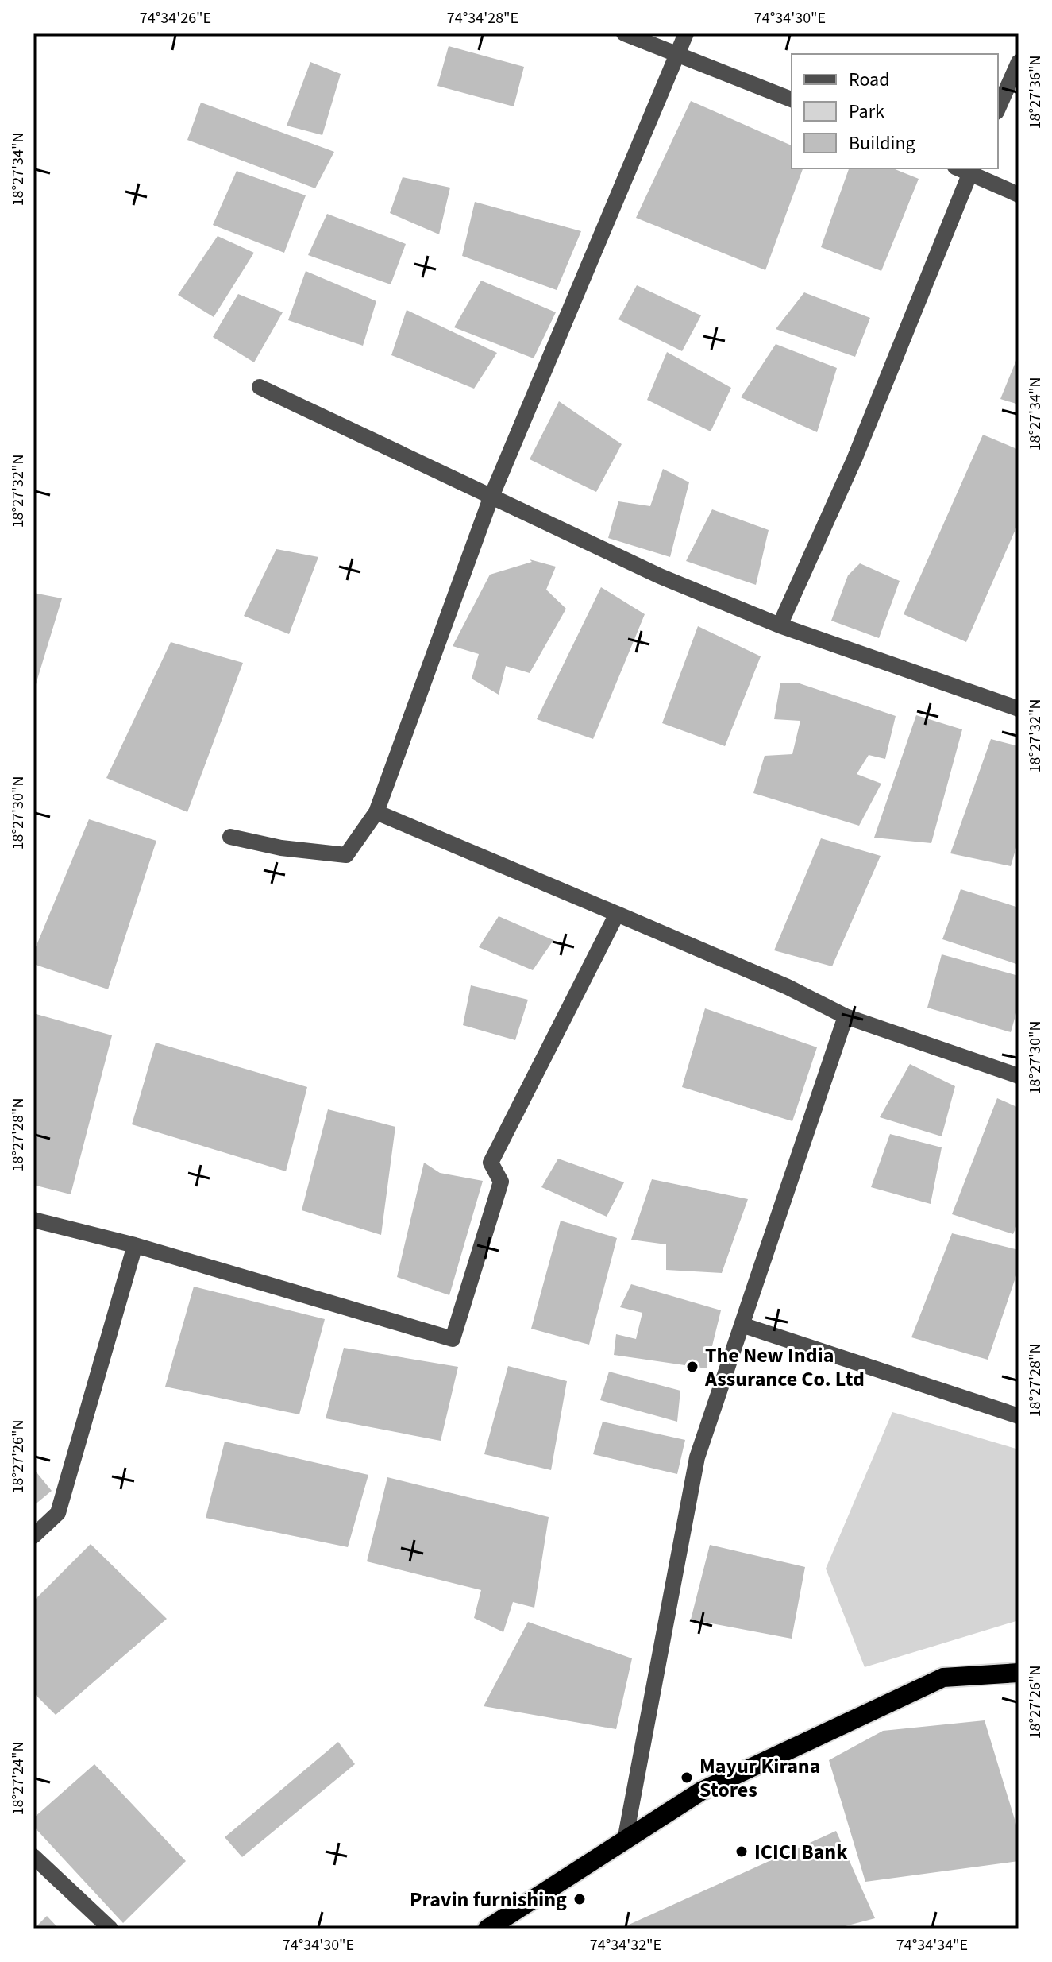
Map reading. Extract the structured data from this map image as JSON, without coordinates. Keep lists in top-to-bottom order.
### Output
{
  "places": [
    "The New India Assurance Co. Ltd",
    "Mayur Kirana Stores",
    "ICICI Bank",
    "Pravin furnishing"
  ],
  "legend": ["Road", "Park", "Building"],
  "coordinates": [
    "74°34'26\"E",
    "74°34'28\"E",
    "74°34'30\"E",
    "18°27'36\"N",
    "18°27'34\"N",
    "18°27'32\"N",
    "18°27'30\"N",
    "18°27'28\"N",
    "18°27'26\"N",
    "18°27'24\"N",
    "74°34'32\"E",
    "74°34'34\"E"
  ]
}
